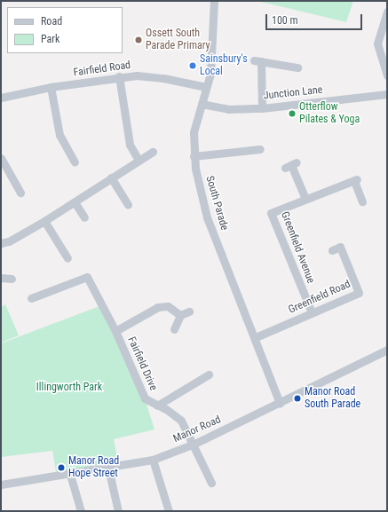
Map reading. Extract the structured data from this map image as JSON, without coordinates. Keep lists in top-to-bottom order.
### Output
{
  "streets": {
    "street": [
      "Fairfield Road",
      "Junction Lane",
      "South Parade",
      "Greenfield Avenue",
      "Greenfield Road",
      "Fairfield Drive",
      "Manor Road"
    ]
  },
  "crossings": [
    ["Fairfield Road", "South Parade"],
    ["Junction Lane", "South Parade"],
    ["South Parade", "Greenfield Road"],
    ["South Parade", "Manor Road"],
    ["Greenfield Avenue", "Greenfield Road"],
    ["Fairfield Drive", "Manor Road"]
  ],
  "parks": ["Illingworth Park"],
  "places": [
    "Ossett South Parade Primary",
    "Sainsbury's Local",
    "Otterflow Pilates & Yoga",
    "Manor Road South Parade",
    "Manor Road Hope Street"
  ],
  "legend": ["Road", "Park"],
  "scale_bar": "100 m"
}
